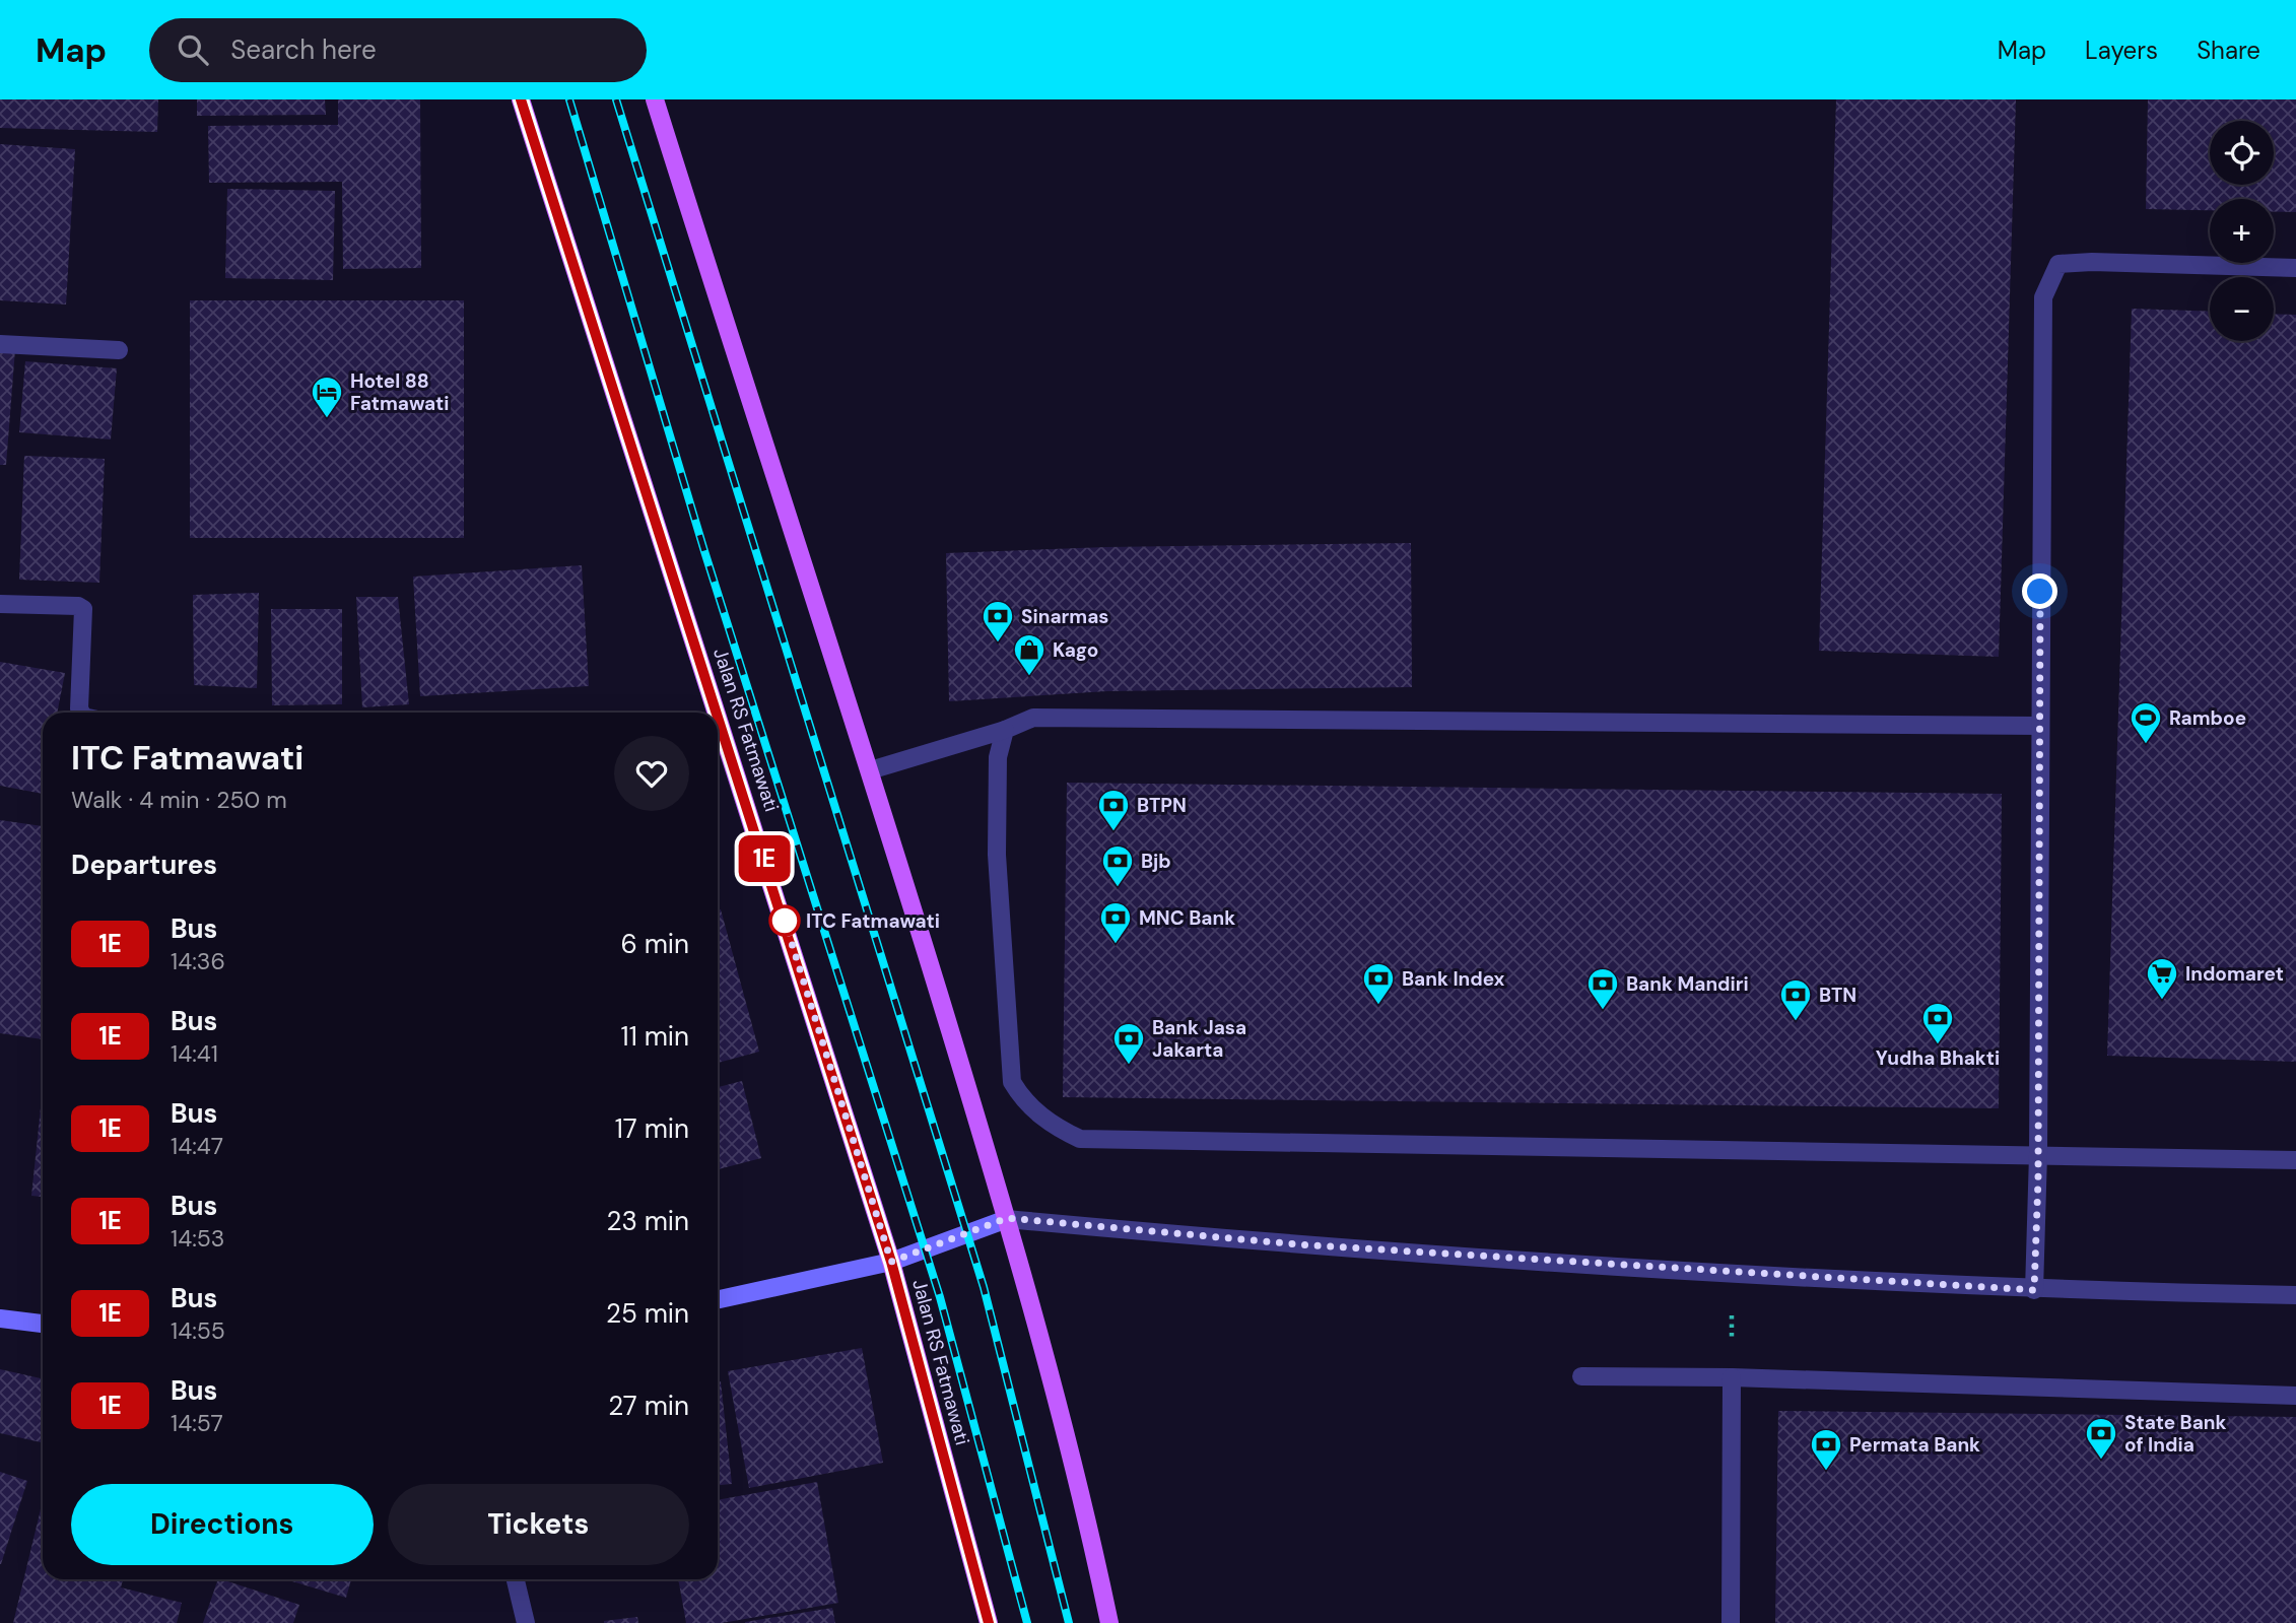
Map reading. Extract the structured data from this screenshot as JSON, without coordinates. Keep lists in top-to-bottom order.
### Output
{
  "streets": {
    "main road": ["Jalan RS Fatmawati"]
  },
  "places": {
    "hotel": ["Hotel 88 Fatmawati"],
    "bank": [
      "Sinarmas",
      "BTPN",
      "Bjb",
      "MNC Bank",
      "Bank Index",
      "Bank Mandiri",
      "BTN",
      "Yudha Bhakti",
      "Bank Jasa Jakarta",
      "State Bank of India",
      "Permata Bank"
    ],
    "shop": ["Kago"],
    "sports": ["Ramboe"],
    "other": ["ITC Fatmawati"],
    "supermarket": ["Indomaret"]
  },
  "lines": ["bus line 1E"],
  "page": {
    "header": "Map",
    "search": "Search here",
    "nav": ["Map", "Layers", "Share"],
    "on_map": "1E",
    "map_buttons": ["+", "−"],
    "heading": [
      ["ITC Fatmawati", "Walk · 4 min · 250 m"],
      "Departures"
    ],
    "list": [
      {
        "mark": "1E",
        "name": "Bus",
        "note": "14:36",
        "value": "6 min"
      },
      {
        "mark": "1E",
        "name": "Bus",
        "note": "14:41",
        "value": "11 min"
      },
      {
        "mark": "1E",
        "name": "Bus",
        "note": "14:47",
        "value": "17 min"
      },
      {
        "mark": "1E",
        "name": "Bus",
        "note": "14:53",
        "value": "23 min"
      },
      {
        "mark": "1E",
        "name": "Bus",
        "note": "14:55",
        "value": "25 min"
      },
      {
        "mark": "1E",
        "name": "Bus",
        "note": "14:57",
        "value": "27 min"
      }
    ],
    "buttons": ["Directions", "Tickets"]
  }
}
